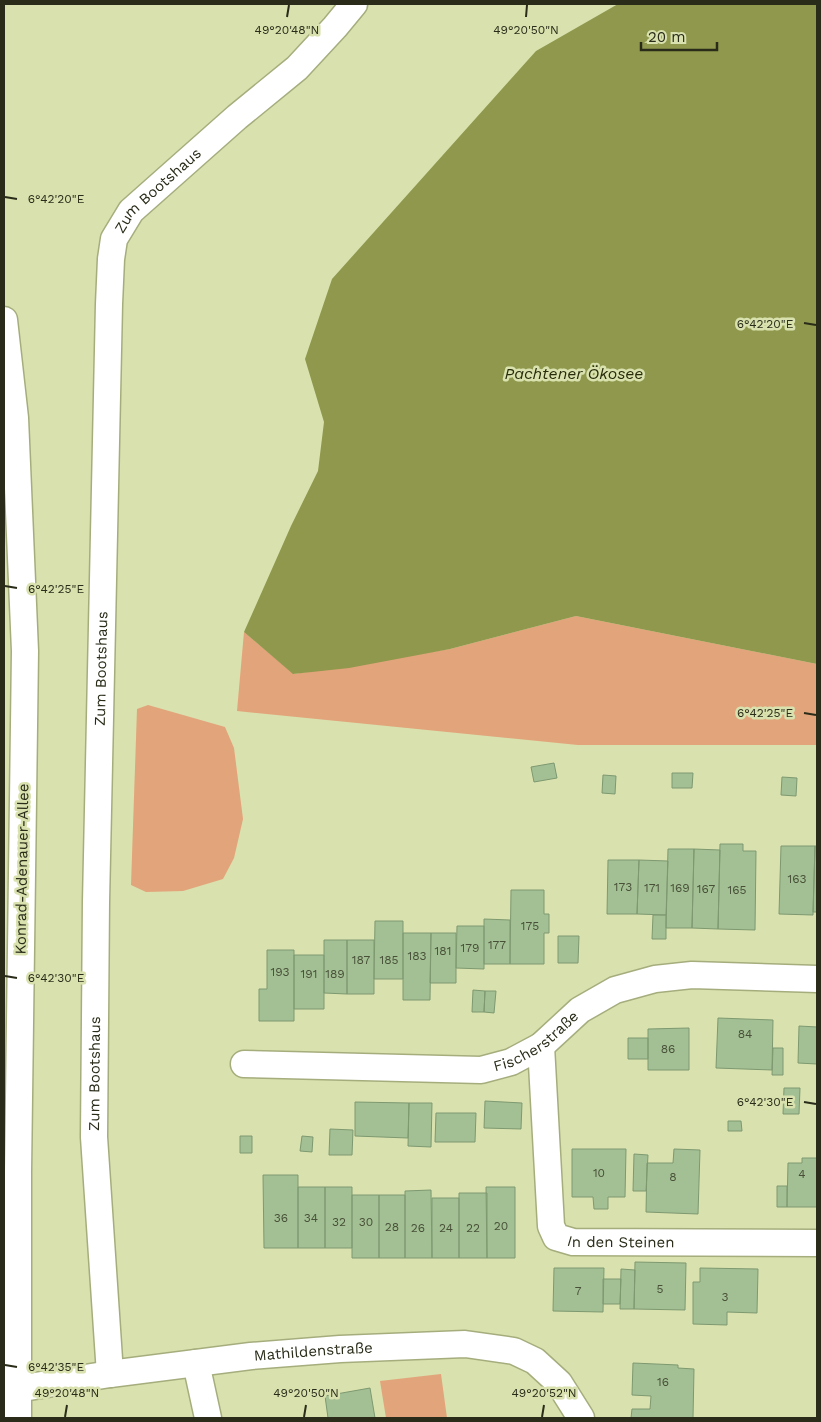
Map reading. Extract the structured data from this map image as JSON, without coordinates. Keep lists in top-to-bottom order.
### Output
{
  "streets": {
    "street": [
      "Zum Bootshaus",
      "Konrad-Adenauer-Allee",
      "Fischerstraße",
      "In den Steinen",
      "Mathildenstraße"
    ]
  },
  "crossings": [
    ["Zum Bootshaus", "Mathildenstraße"],
    ["Konrad-Adenauer-Allee", "Mathildenstraße"],
    ["Fischerstraße", "In den Steinen"]
  ],
  "water": ["Pachtener Ökosee"],
  "house_numbers": [
    "163",
    "173",
    "171",
    "169",
    "167",
    "165",
    "175",
    "177",
    "179",
    "181",
    "183",
    "187",
    "185",
    "193",
    "191",
    "189",
    "84",
    "86",
    "10",
    "4",
    "8",
    "36",
    "34",
    "32",
    "30",
    "20",
    "28",
    "26",
    "24",
    "22",
    "5",
    "7",
    "3",
    "16"
  ],
  "scale_bar": "20 m",
  "coordinates": [
    "49°20'48\"N",
    "49°20'50\"N",
    "6°42'20\"E",
    "6°42'25\"E",
    "6°42'30\"E",
    "6°42'35\"E",
    "49°20'52\"N"
  ]
}
